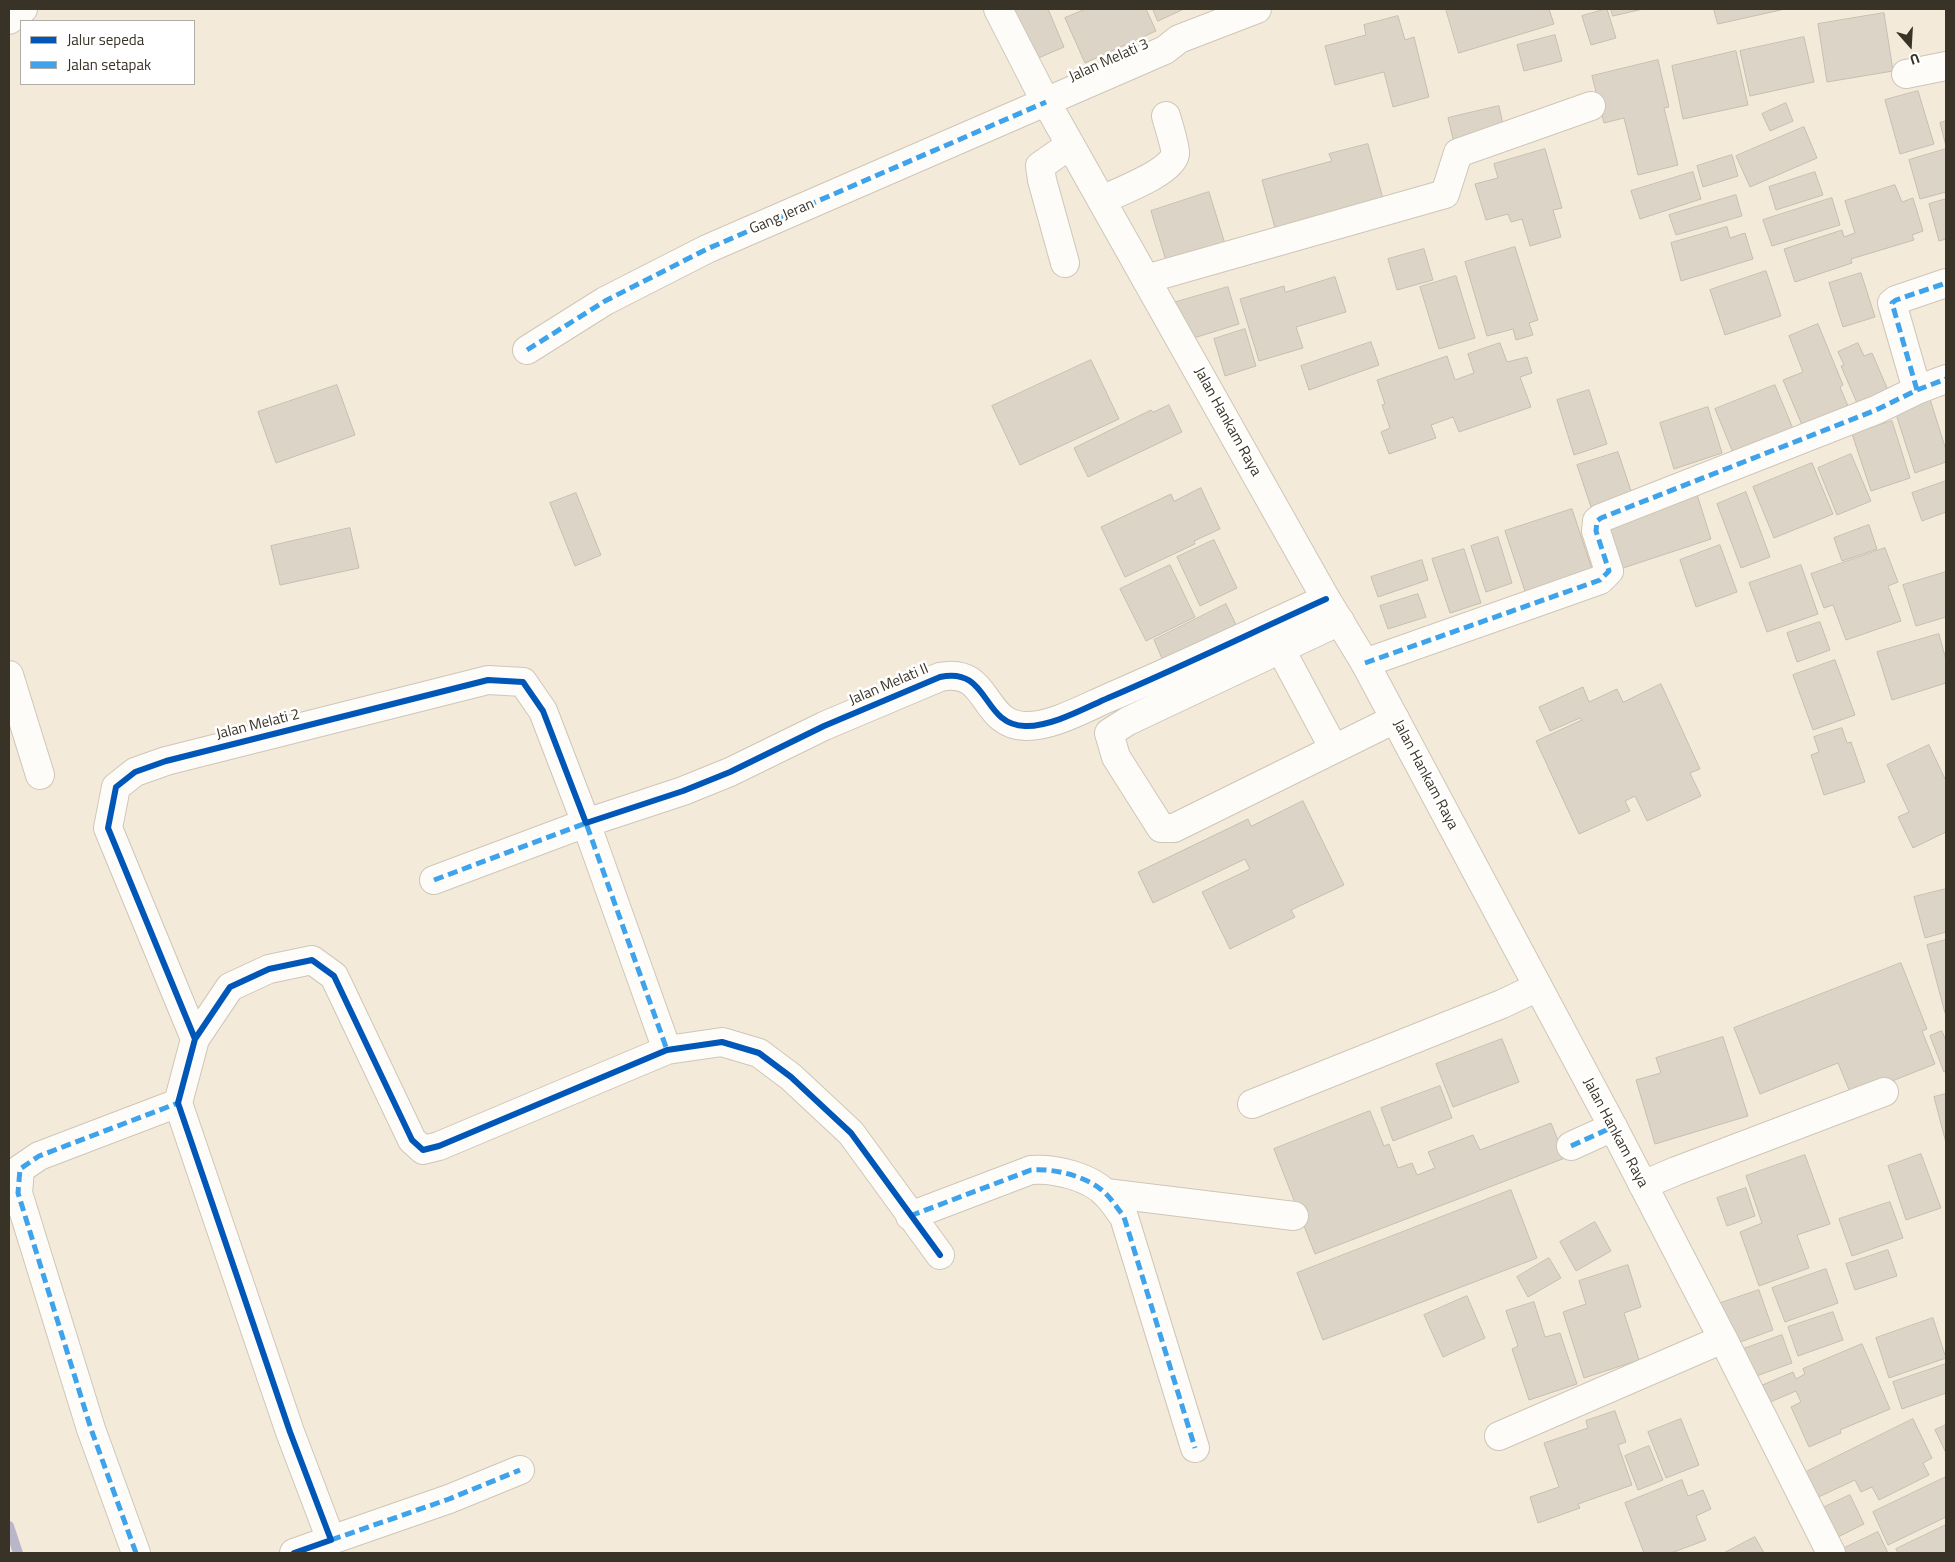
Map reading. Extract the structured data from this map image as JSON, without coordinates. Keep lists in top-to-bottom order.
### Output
{
  "streets": {
    "street": [
      "Jalan Melati 3",
      "Gang Jeran",
      "Jalan Hankam Raya",
      "Jalan Melati II",
      "Jalan Melati 2"
    ]
  },
  "crossings": [
    ["Jalan Melati 3", "Gang Jeran"],
    ["Jalan Melati 3", "Jalan Hankam Raya"],
    ["Gang Jeran", "Jalan Hankam Raya"],
    ["Jalan Hankam Raya", "Jalan Melati II"],
    ["Jalan Melati II", "Jalan Melati 2"]
  ],
  "legend": ["Jalur sepeda", "Jalan setapak"],
  "north": "bottom"
}
